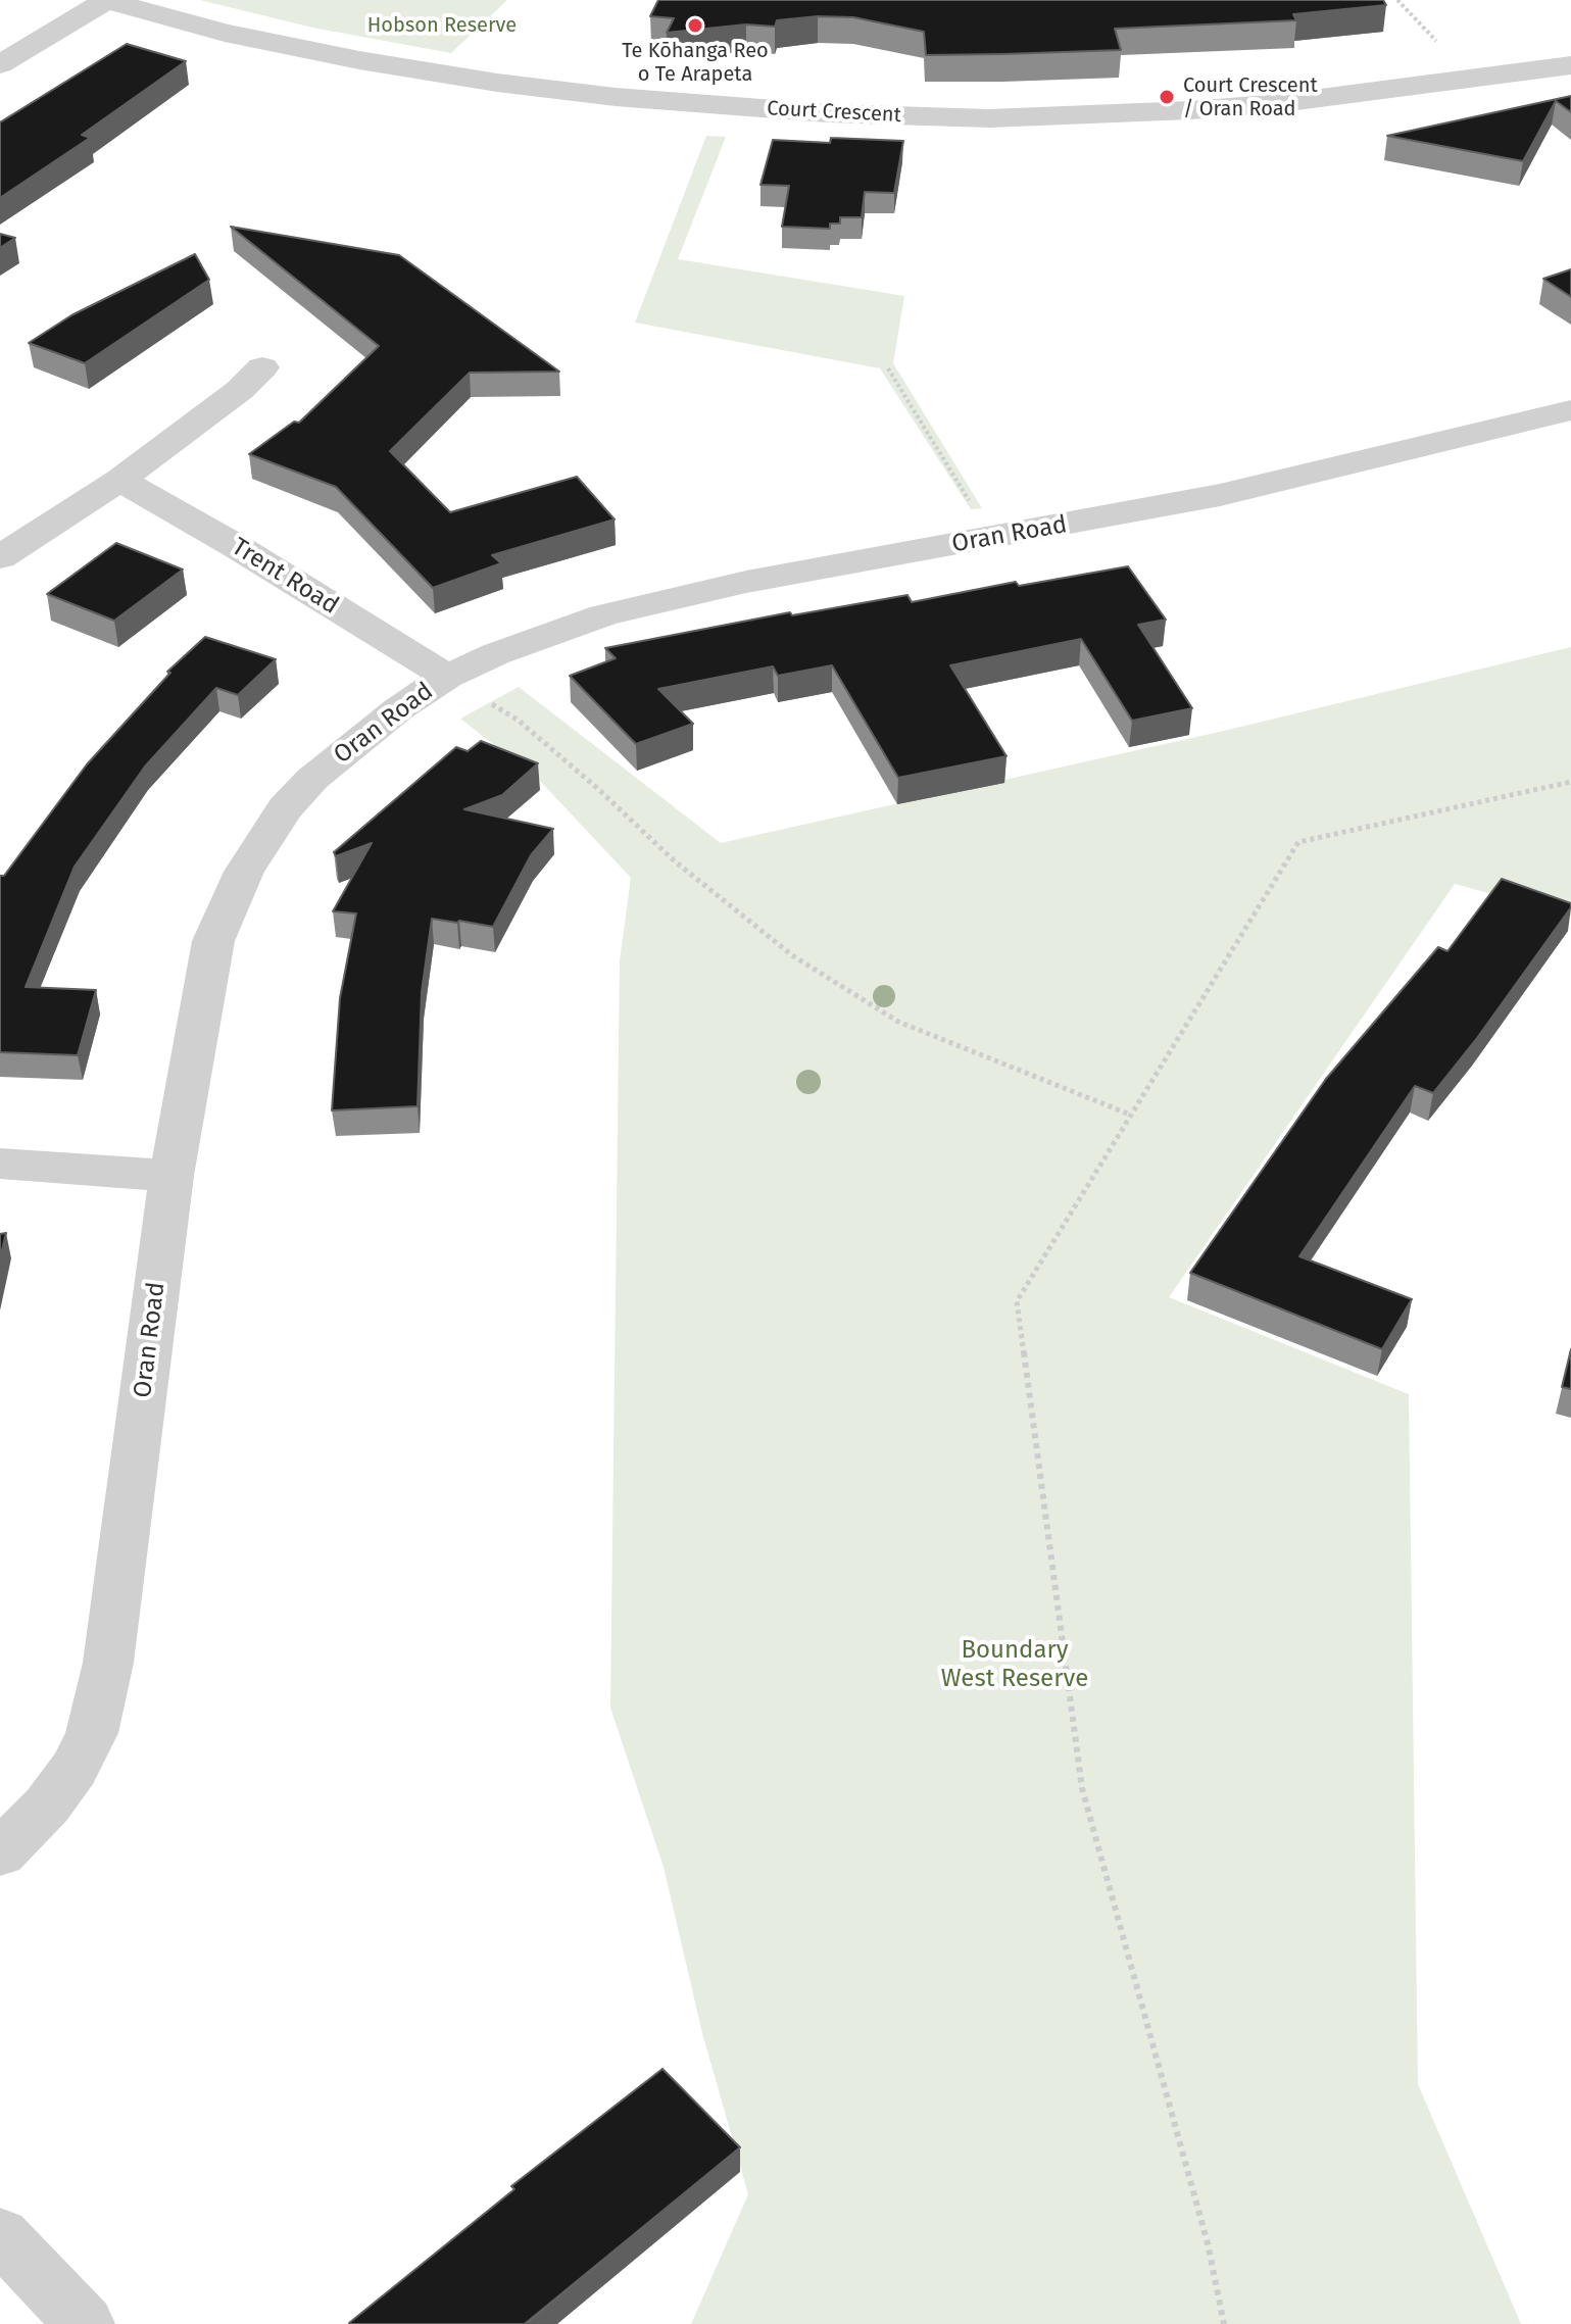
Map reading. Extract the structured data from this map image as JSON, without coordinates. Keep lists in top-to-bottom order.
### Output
{
  "streets": {
    "street": ["Court Crescent", "Oran Road", "Trent Road"]
  },
  "crossings": [
    ["Oran Road", "Trent Road"]
  ],
  "parks": ["Hobson Reserve", "Boundary West Reserve"],
  "places": ["Te Kōhanga Reo o Te Arapeta", "Court Crescent / Oran Road"]
}
